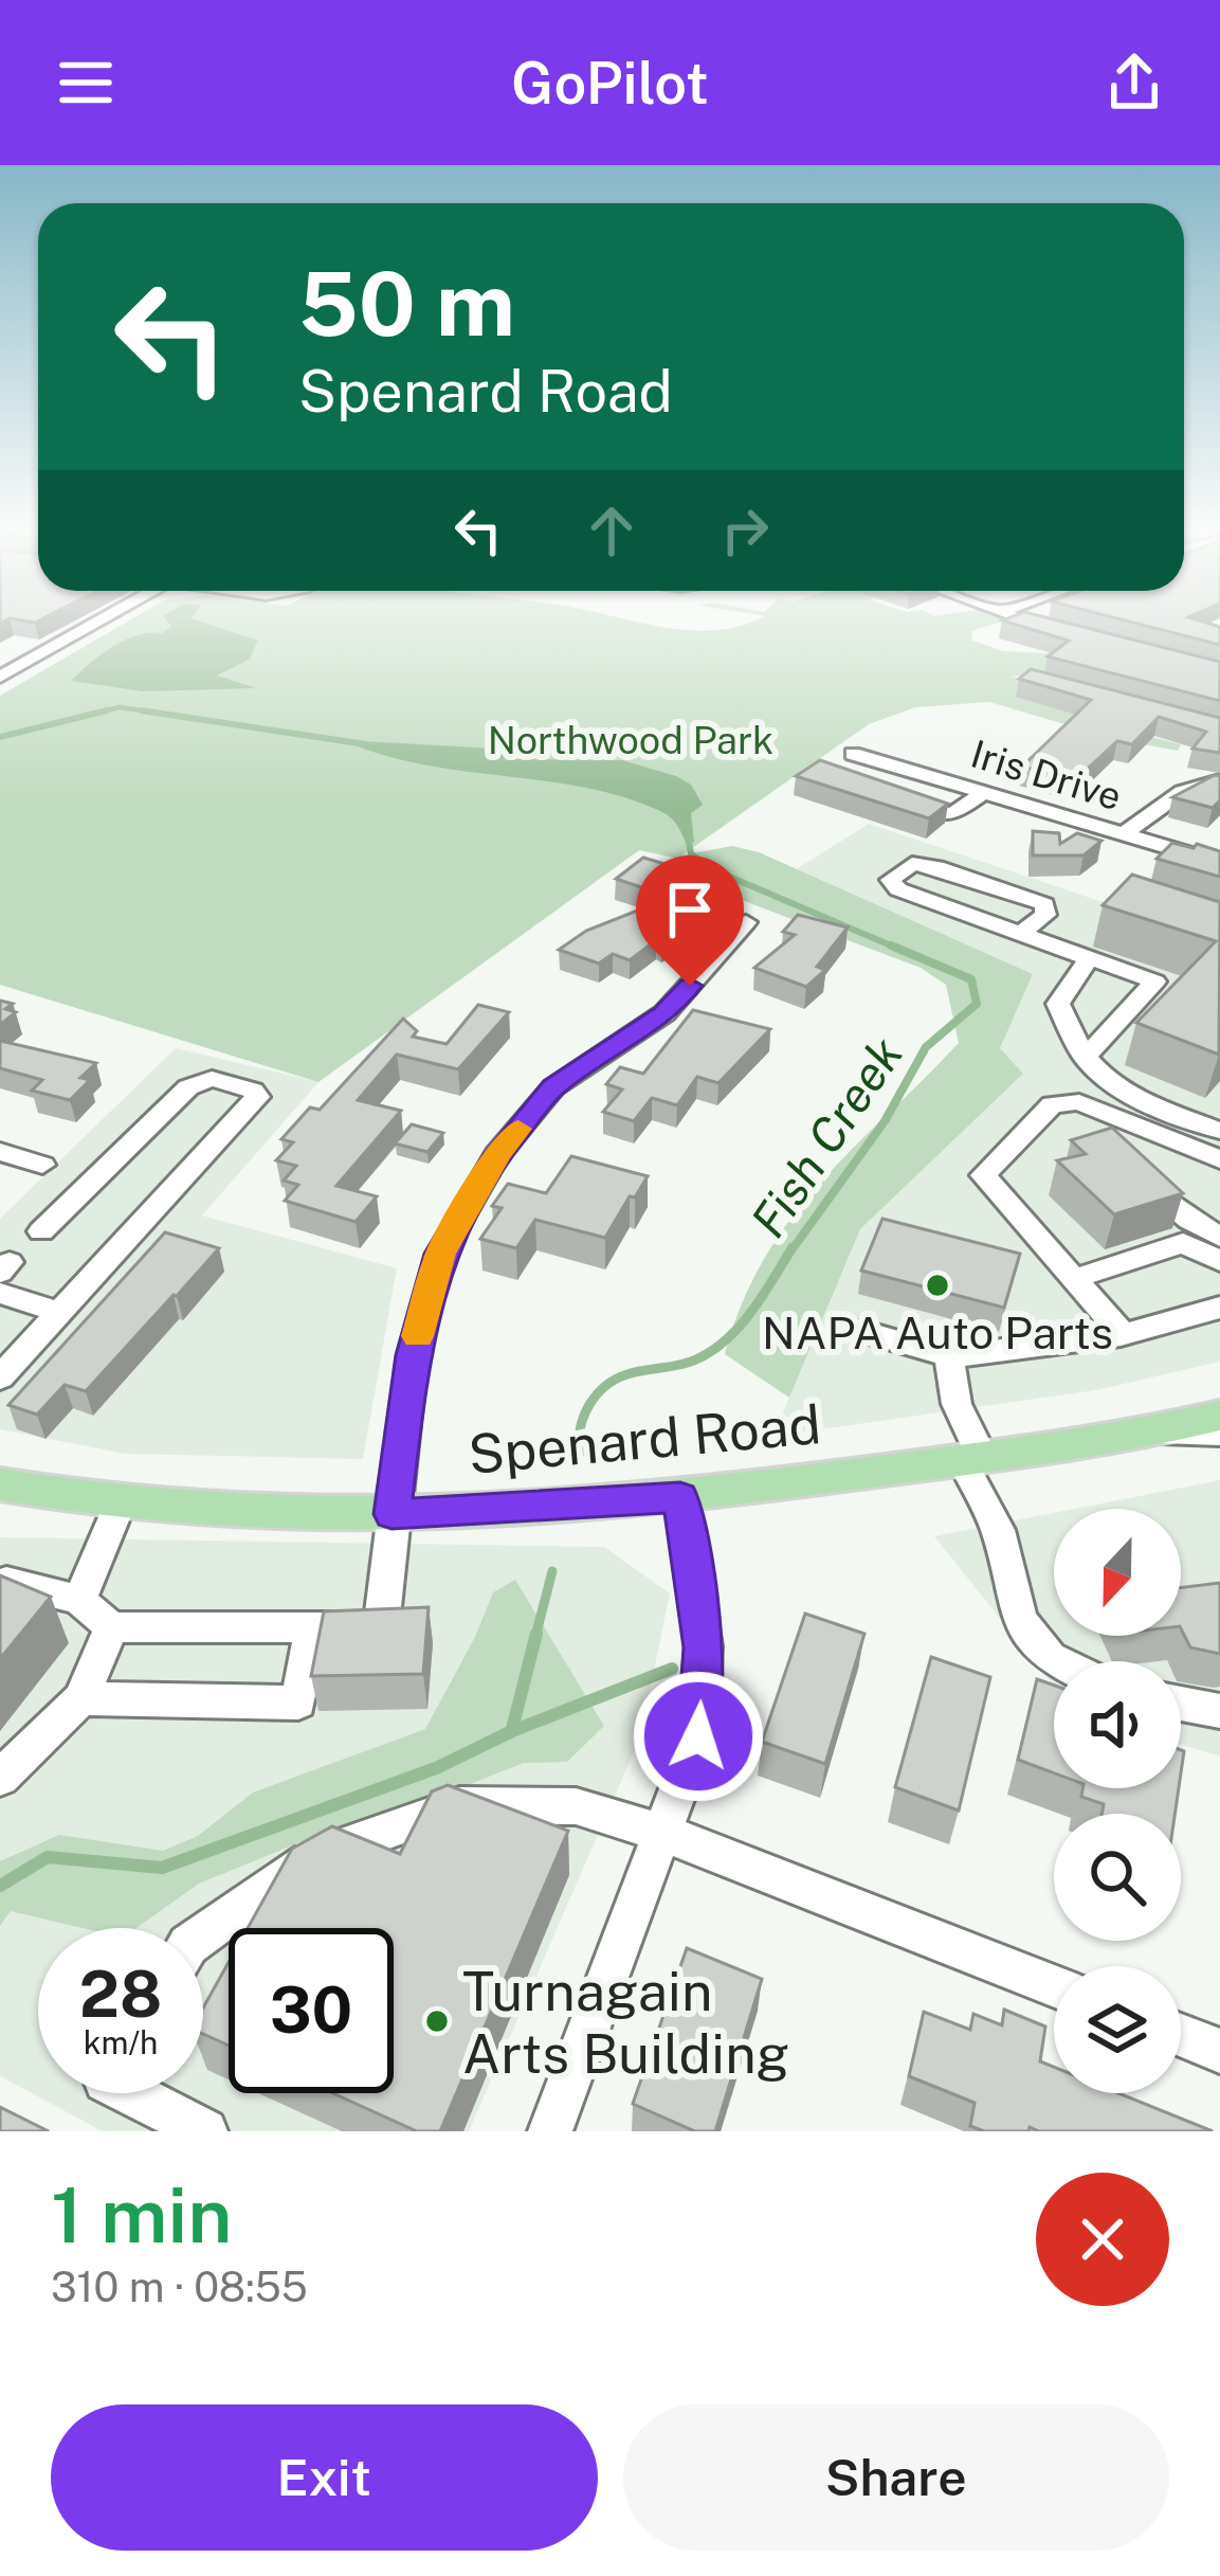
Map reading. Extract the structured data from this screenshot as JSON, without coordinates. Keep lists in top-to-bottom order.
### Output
{
  "streets": {
    "main road": ["Spenard Road"],
    "street": ["Iris Drive"]
  },
  "water": ["Fish Creek"],
  "parks": ["Northwood Park"],
  "places": ["NAPA Auto Parts", "Turnagain Arts Building"],
  "north": "bottom",
  "page": {
    "header": "GoPilot",
    "turn": ["50 m", "Spenard Road"],
    "speed": "28 km/h",
    "limit": "30",
    "heading": ["1 min", "310 m · 08:55"],
    "buttons": ["Exit", "Share"]
  }
}
